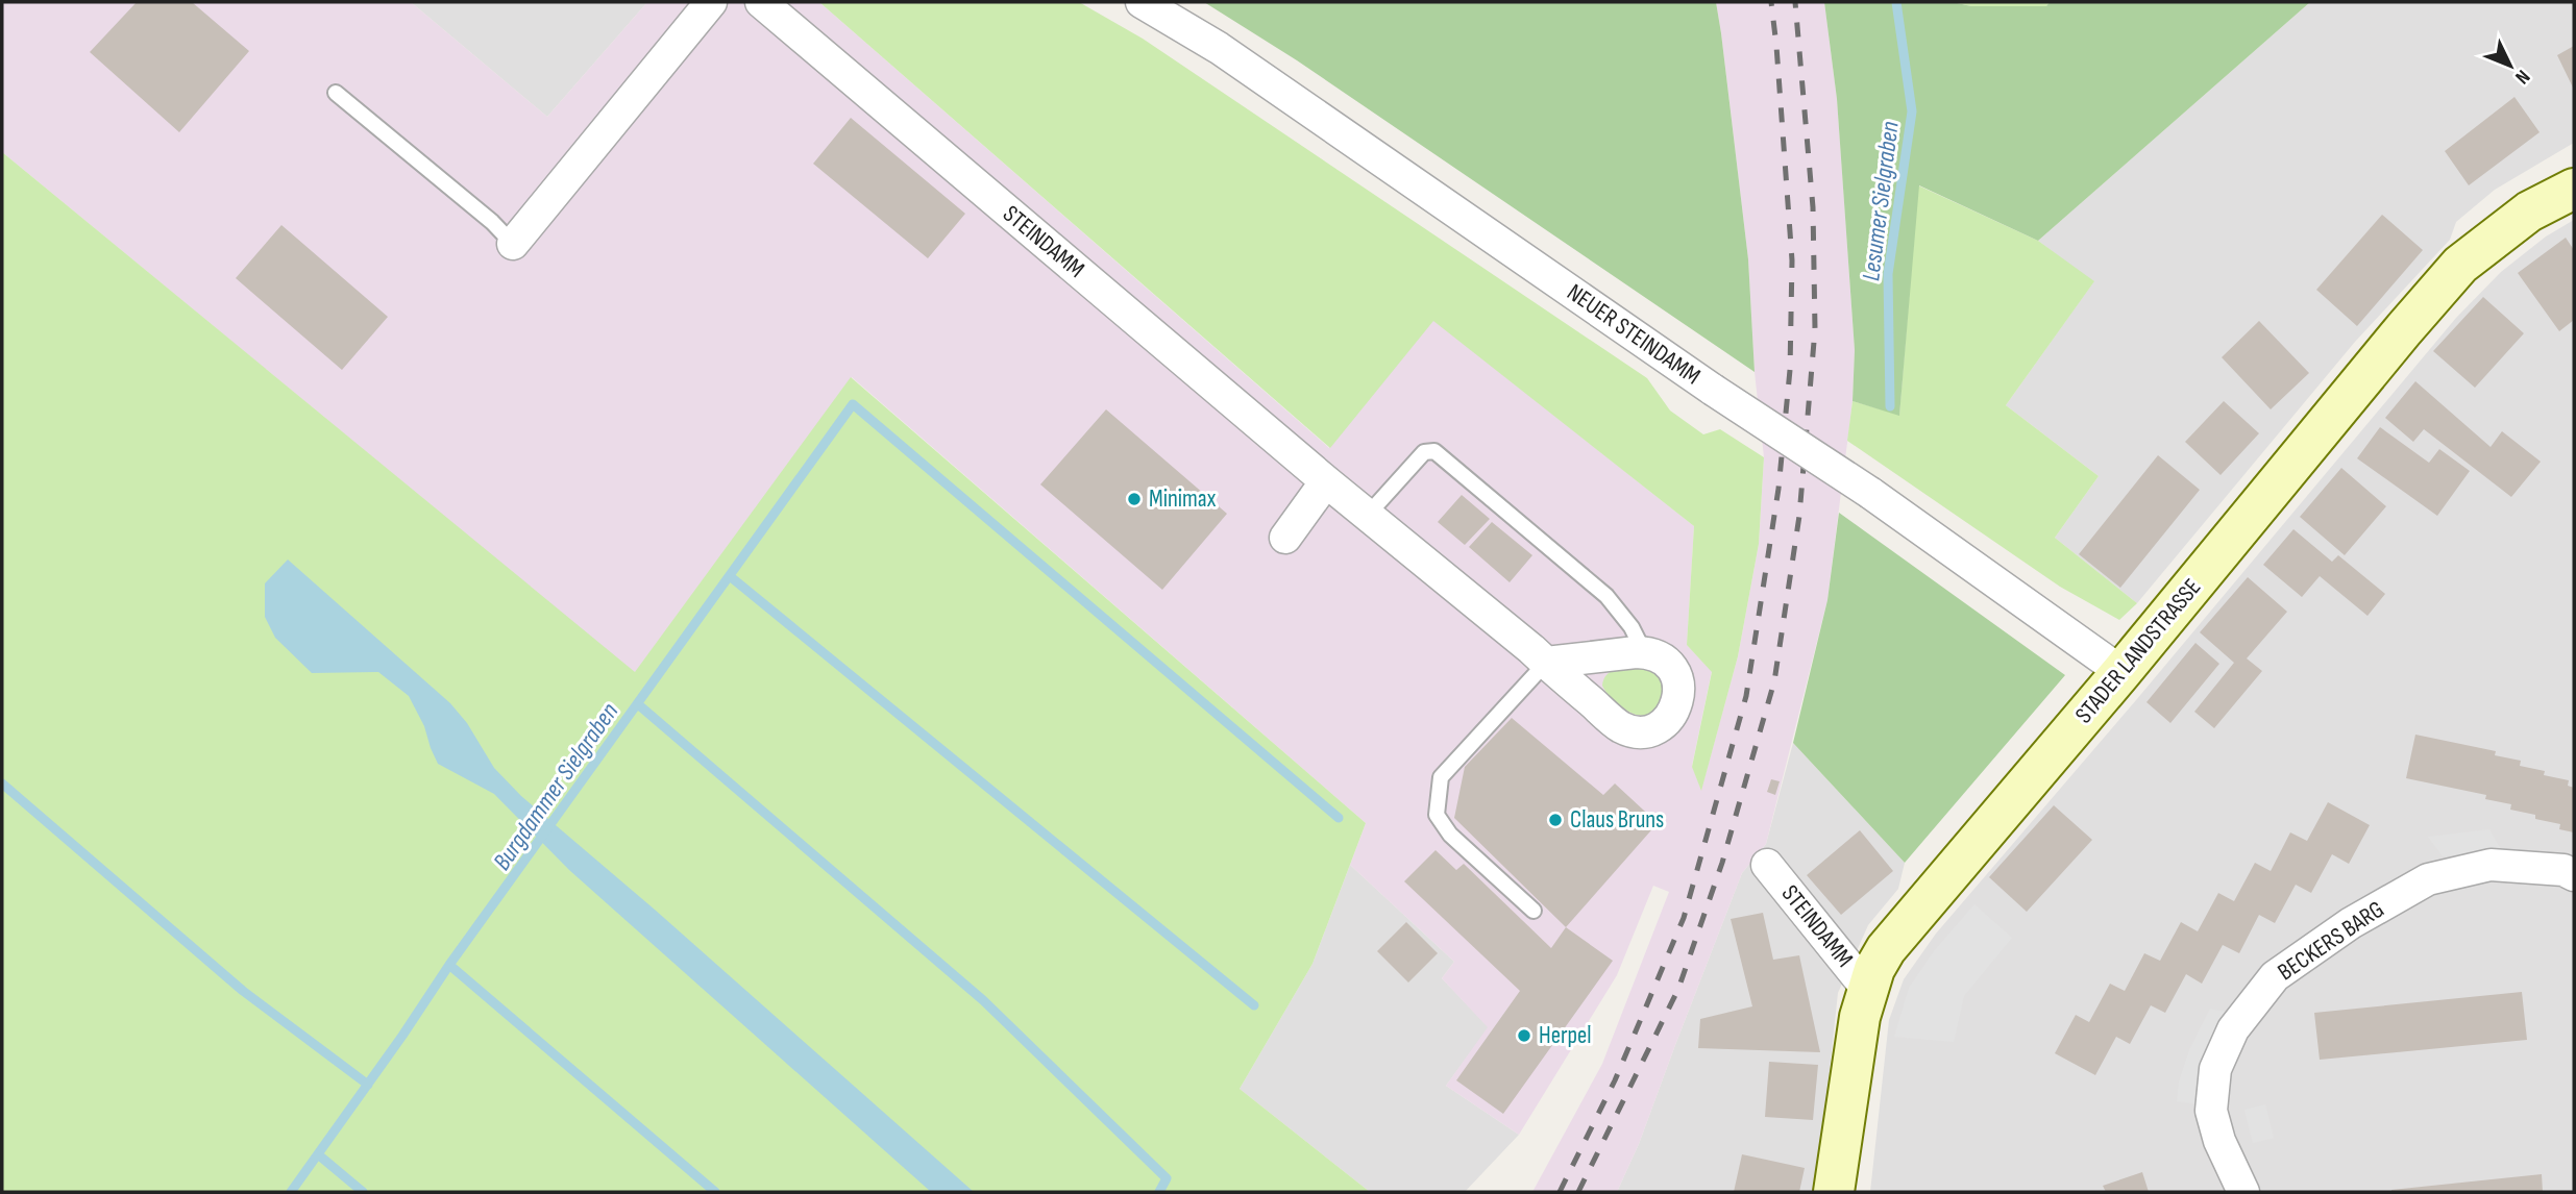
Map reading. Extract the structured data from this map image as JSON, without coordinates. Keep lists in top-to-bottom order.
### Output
{
  "streets": {
    "street": [
      "STEINDAMM",
      "NEUER STEINDAMM",
      "STADER LANDSTRASSE",
      "BECKERS BARG"
    ]
  },
  "crossings": [
    ["STEINDAMM", "STADER LANDSTRASSE"],
    ["NEUER STEINDAMM", "STADER LANDSTRASSE"]
  ],
  "water": ["Lesumer Sielgraben", "Burgdammer Sielgraben"],
  "places": ["Minimax", "Claus Bruns", "Herpel"],
  "north": "bottom right"
}
